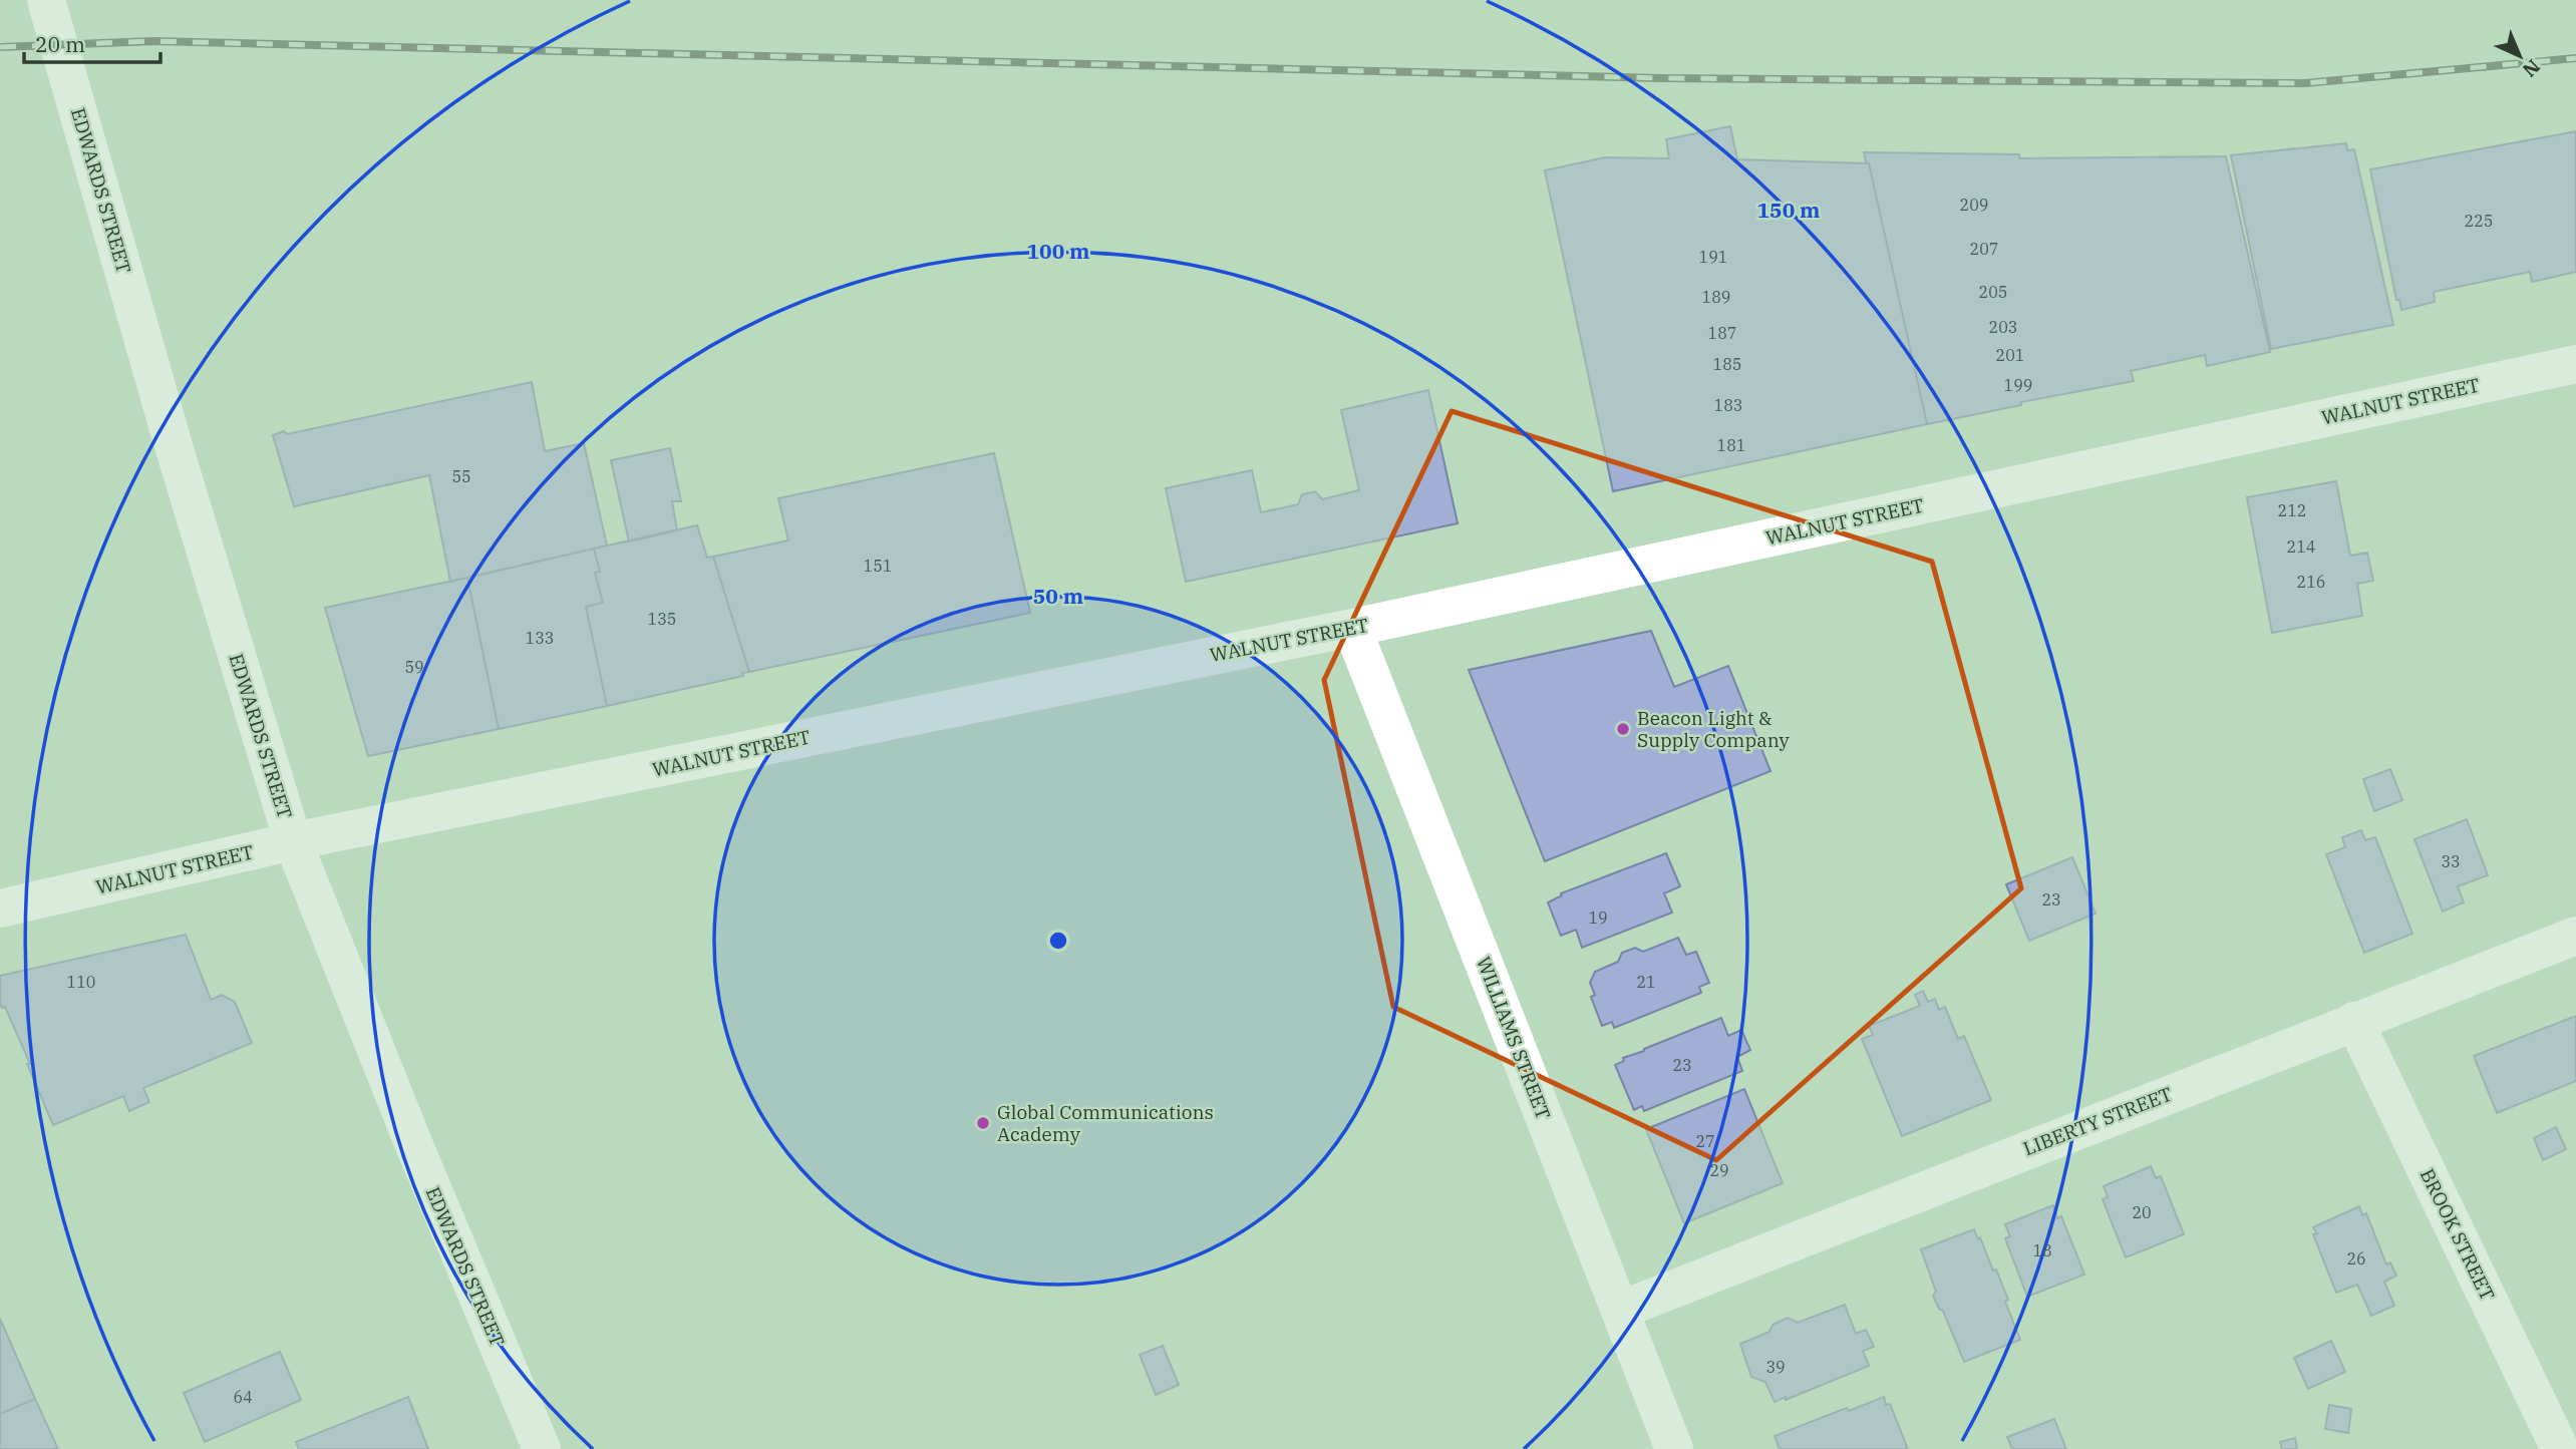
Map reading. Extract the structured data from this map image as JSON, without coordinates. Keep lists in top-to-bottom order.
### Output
{
  "streets": {
    "street": [
      "EDWARDS STREET",
      "WALNUT STREET",
      "WILLIAMS STREET",
      "LIBERTY STREET",
      "BROOK STREET"
    ]
  },
  "crossings": [
    ["EDWARDS STREET", "WALNUT STREET"],
    ["WALNUT STREET", "WILLIAMS STREET"],
    ["WILLIAMS STREET", "LIBERTY STREET"],
    ["LIBERTY STREET", "BROOK STREET"]
  ],
  "places": ["Beacon Light & Supply Company", "Global Communications Academy"],
  "house_numbers": [
    "209",
    "225",
    "207",
    "191",
    "205",
    "189",
    "203",
    "187",
    "201",
    "185",
    "199",
    "183",
    "181",
    "55",
    "212",
    "214",
    "151",
    "216",
    "135",
    "133",
    "59",
    "33",
    "23",
    "19",
    "110",
    "21",
    "23",
    "27",
    "29",
    "20",
    "18",
    "26",
    "39",
    "64"
  ],
  "scale_bar": "20 m",
  "north": "bottom right",
  "rings": ["150 m", "100 m", "50 m"]
}
